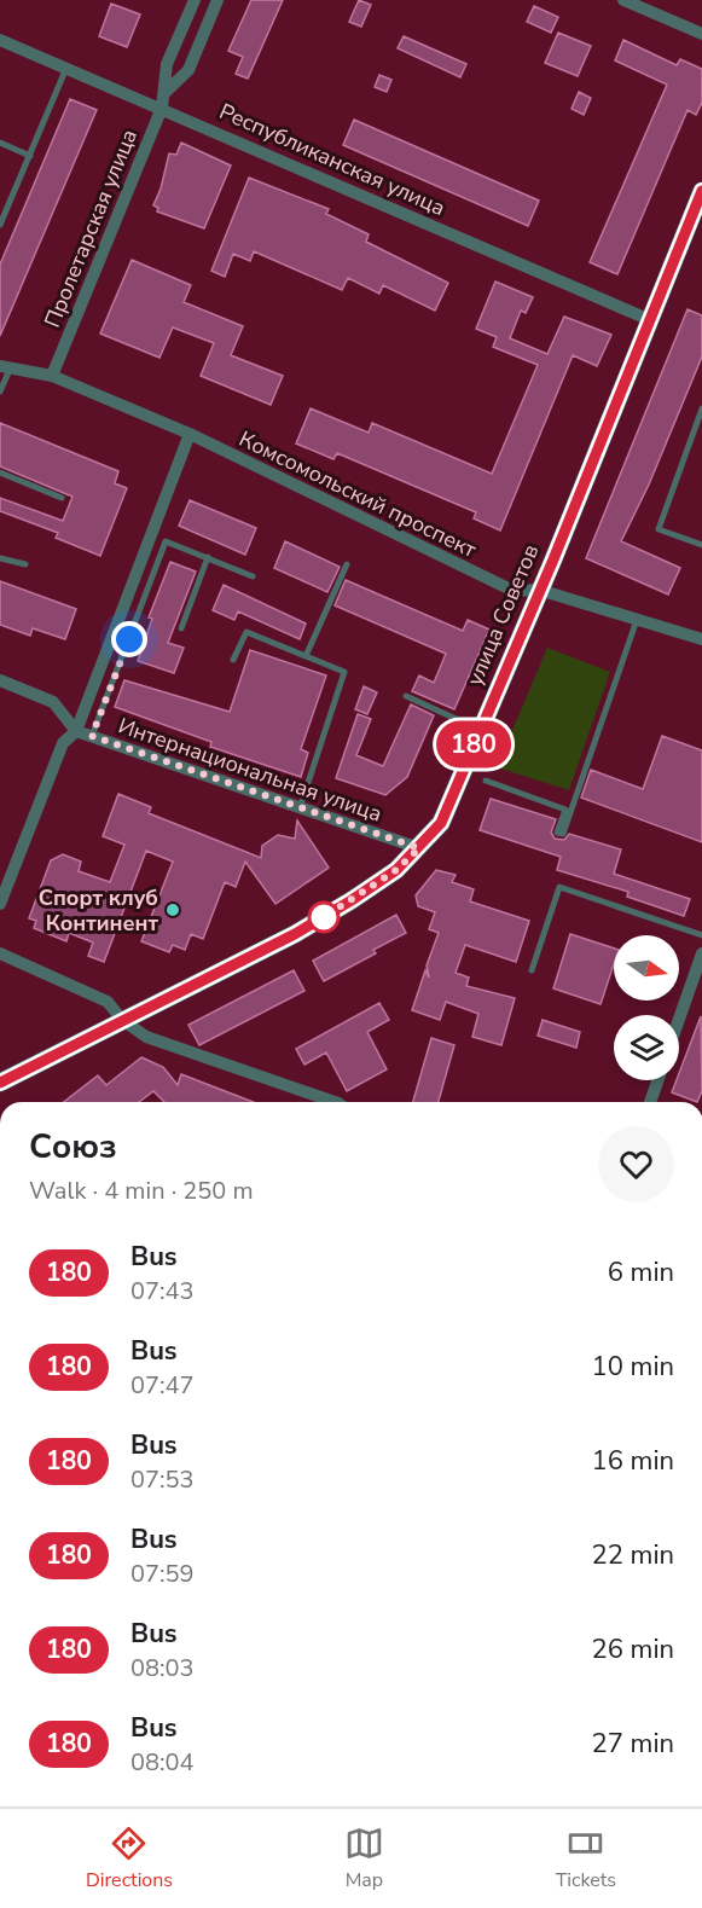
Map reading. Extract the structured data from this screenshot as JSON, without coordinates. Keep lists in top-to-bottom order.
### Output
{
  "streets": {
    "main road": ["улица Советов"],
    "street": [
      "Республиканская улица",
      "Пролетарская улица",
      "Комсомольский проспект",
      "Интернациональная улица"
    ]
  },
  "crossings": [
    ["Республиканская улица", "Пролетарская улица"],
    ["Республиканская улица", "улица Советов"],
    ["Пролетарская улица", "Комсомольский проспект"],
    ["Комсомольский проспект", "улица Советов"],
    ["улица Советов", "Интернациональная улица"]
  ],
  "places": ["Спорт клуб Континент"],
  "lines": ["bus line 180"],
  "north": "right",
  "page": {
    "on_map": "180",
    "heading": ["Союз", "Walk · 4 min · 250 m"],
    "list": [
      {
        "mark": "180",
        "name": "Bus",
        "note": "07:43",
        "value": "6 min"
      },
      {
        "mark": "180",
        "name": "Bus",
        "note": "07:47",
        "value": "10 min"
      },
      {
        "mark": "180",
        "name": "Bus",
        "note": "07:53",
        "value": "16 min"
      },
      {
        "mark": "180",
        "name": "Bus",
        "note": "07:59",
        "value": "22 min"
      },
      {
        "mark": "180",
        "name": "Bus",
        "note": "08:03",
        "value": "26 min"
      },
      {
        "mark": "180",
        "name": "Bus",
        "note": "08:04",
        "value": "27 min"
      }
    ],
    "tabs": ["Directions", "Map", "Tickets"]
  }
}
